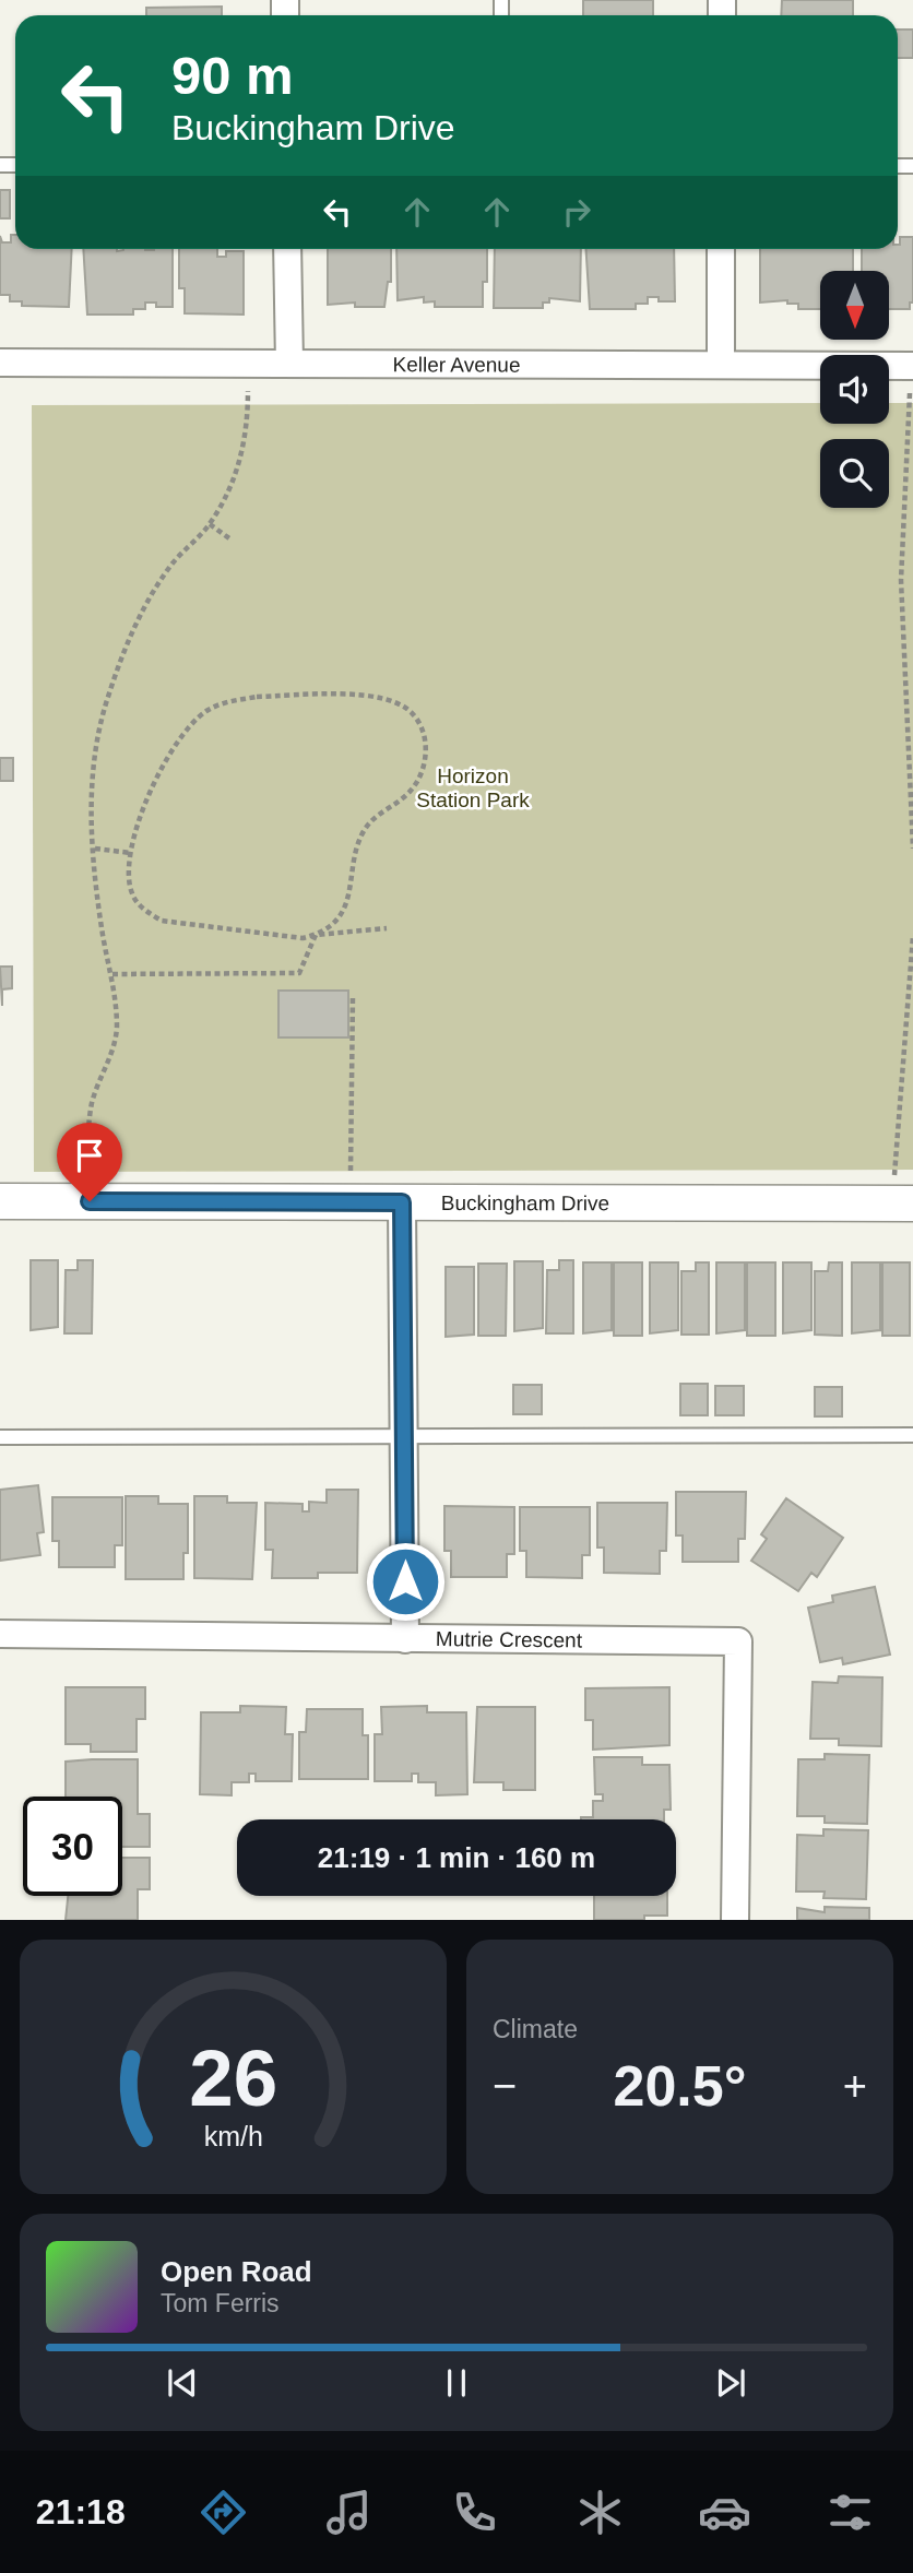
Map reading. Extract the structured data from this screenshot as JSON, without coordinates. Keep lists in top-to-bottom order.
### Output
{
  "streets": {
    "street": ["Keller Avenue", "Buckingham Drive", "Mutrie Crescent"]
  },
  "parks": ["Horizon Station Park"],
  "north": "bottom",
  "page": {
    "turn": ["90 m", "Buckingham Drive"],
    "limit": "30",
    "trip": "21:19 · 1 min · 160 m",
    "tile": "Climate",
    "heat": ["−", "20.5°", "+"],
    "song": ["Open Road", "Tom Ferris"],
    "tabs": "21:18",
    "gauge": ["26", "km/h"]
  }
}
